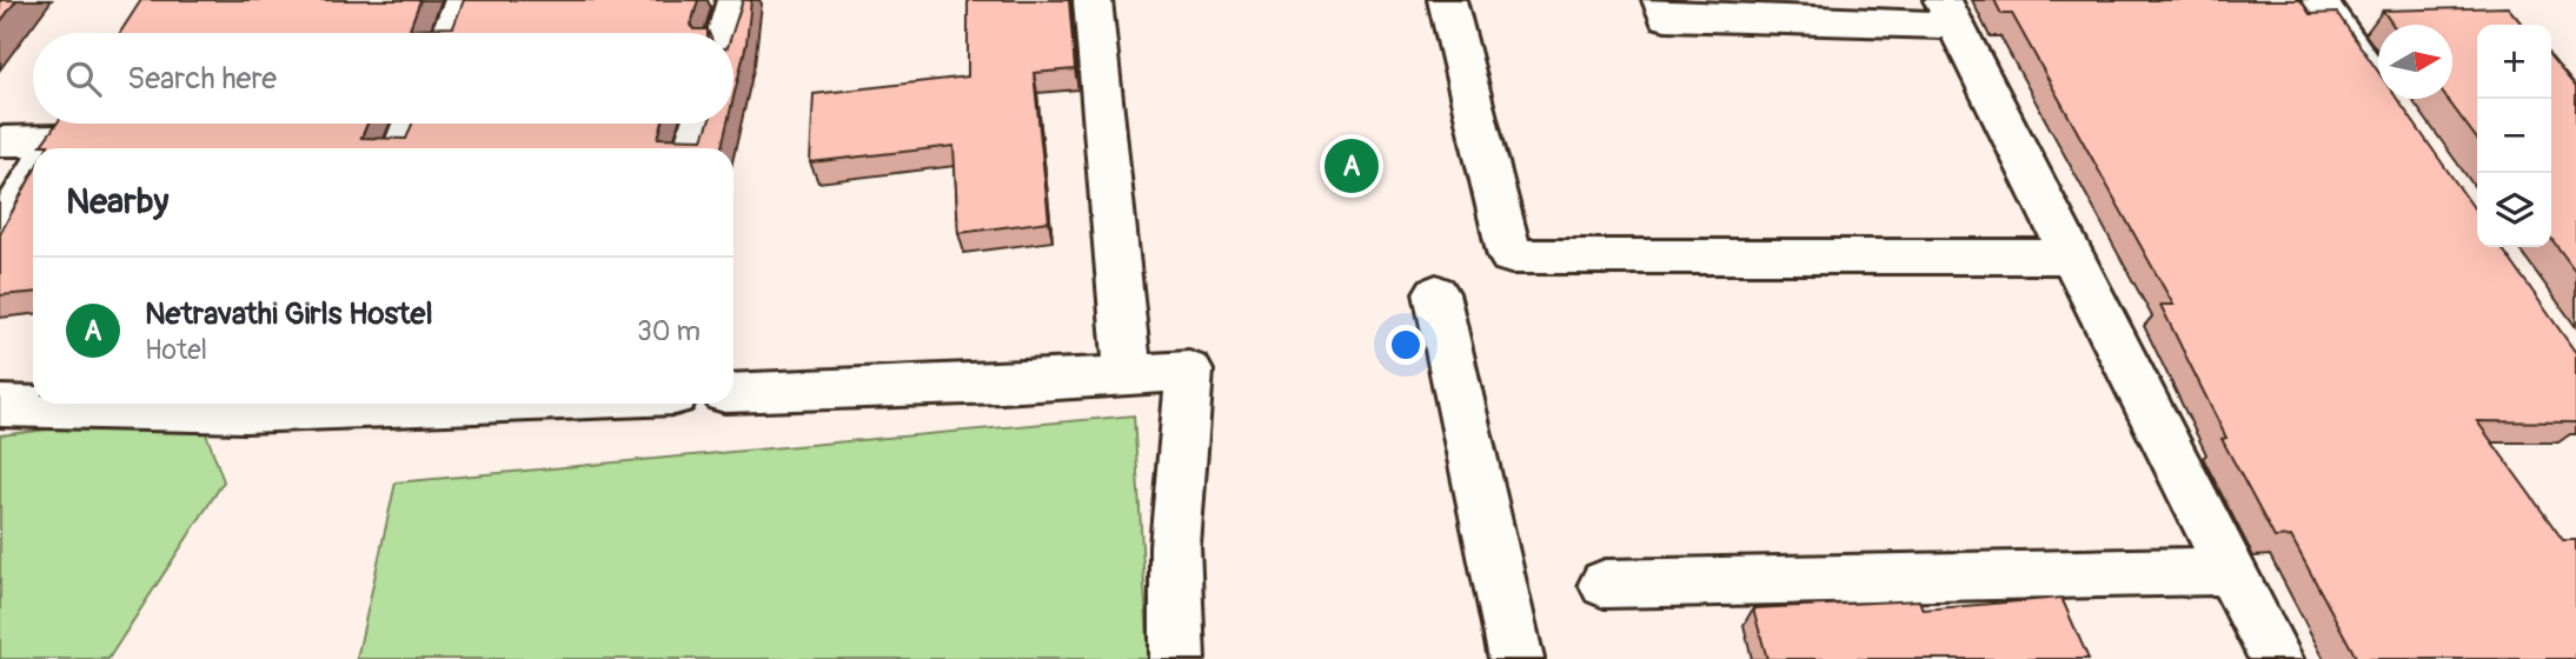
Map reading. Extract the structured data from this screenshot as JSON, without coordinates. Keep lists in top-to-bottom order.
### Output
{
  "north": "right",
  "page": {
    "map_buttons": ["+", "−"],
    "search": "Search here",
    "pins": "A",
    "heading": "Nearby",
    "list": [
      {
        "mark": "A",
        "name": "Netravathi Girls Hostel",
        "note": "Hotel",
        "value": "30 m"
      }
    ]
  }
}
